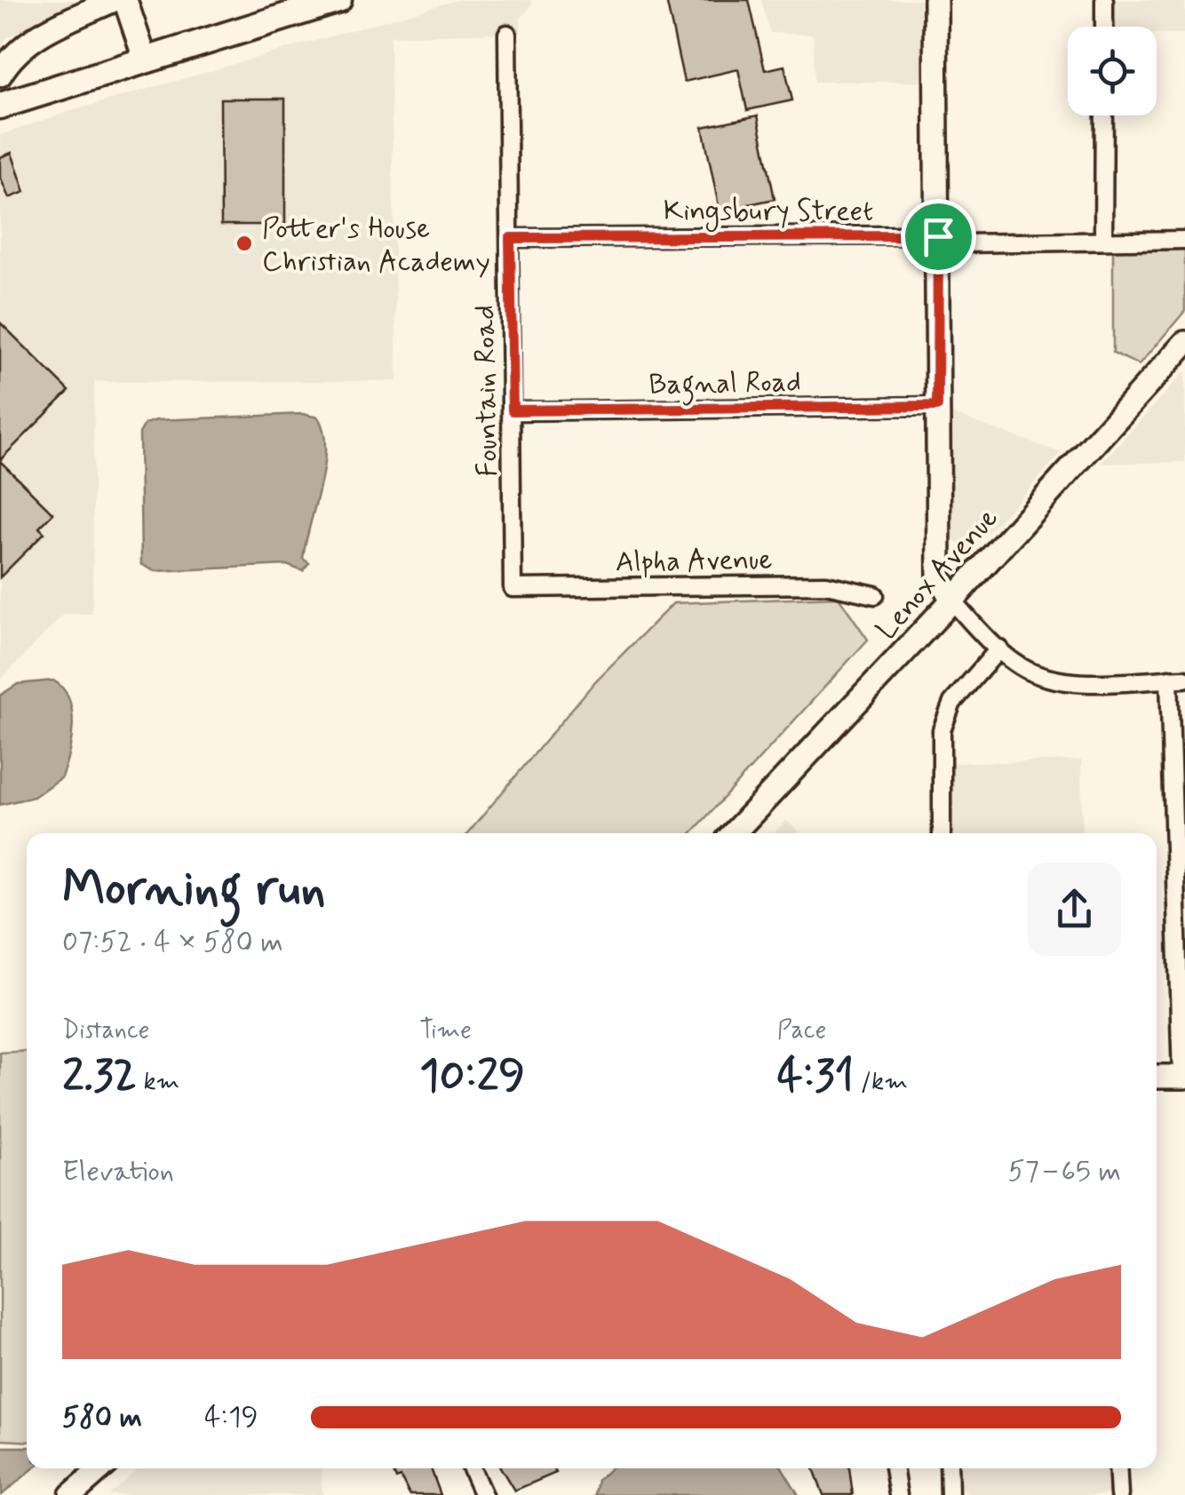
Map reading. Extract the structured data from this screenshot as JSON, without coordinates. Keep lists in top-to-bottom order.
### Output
{
  "streets": {
    "street": [
      "Kingsbury Street",
      "Bagnal Road",
      "Fountain Road",
      "Alpha Avenue",
      "Lenox Avenue"
    ]
  },
  "crossings": [
    ["Kingsbury Street", "Fountain Road"],
    ["Bagnal Road", "Fountain Road"],
    ["Fountain Road", "Alpha Avenue"]
  ],
  "places": ["Potter's House Christian Academy"],
  "page": {
    "heading": ["Morning run", "07:52 · 4 × 580 m"],
    "stats": [
      ["Distance", "2.32 km"],
      ["Time", "10:29"],
      ["Pace", "4:31 /km"]
    ],
    "chart": ["Elevation", "57–65 m"],
    "list": [
      {
        "name": "580 m",
        "note": "4:19"
      }
    ]
  }
}
